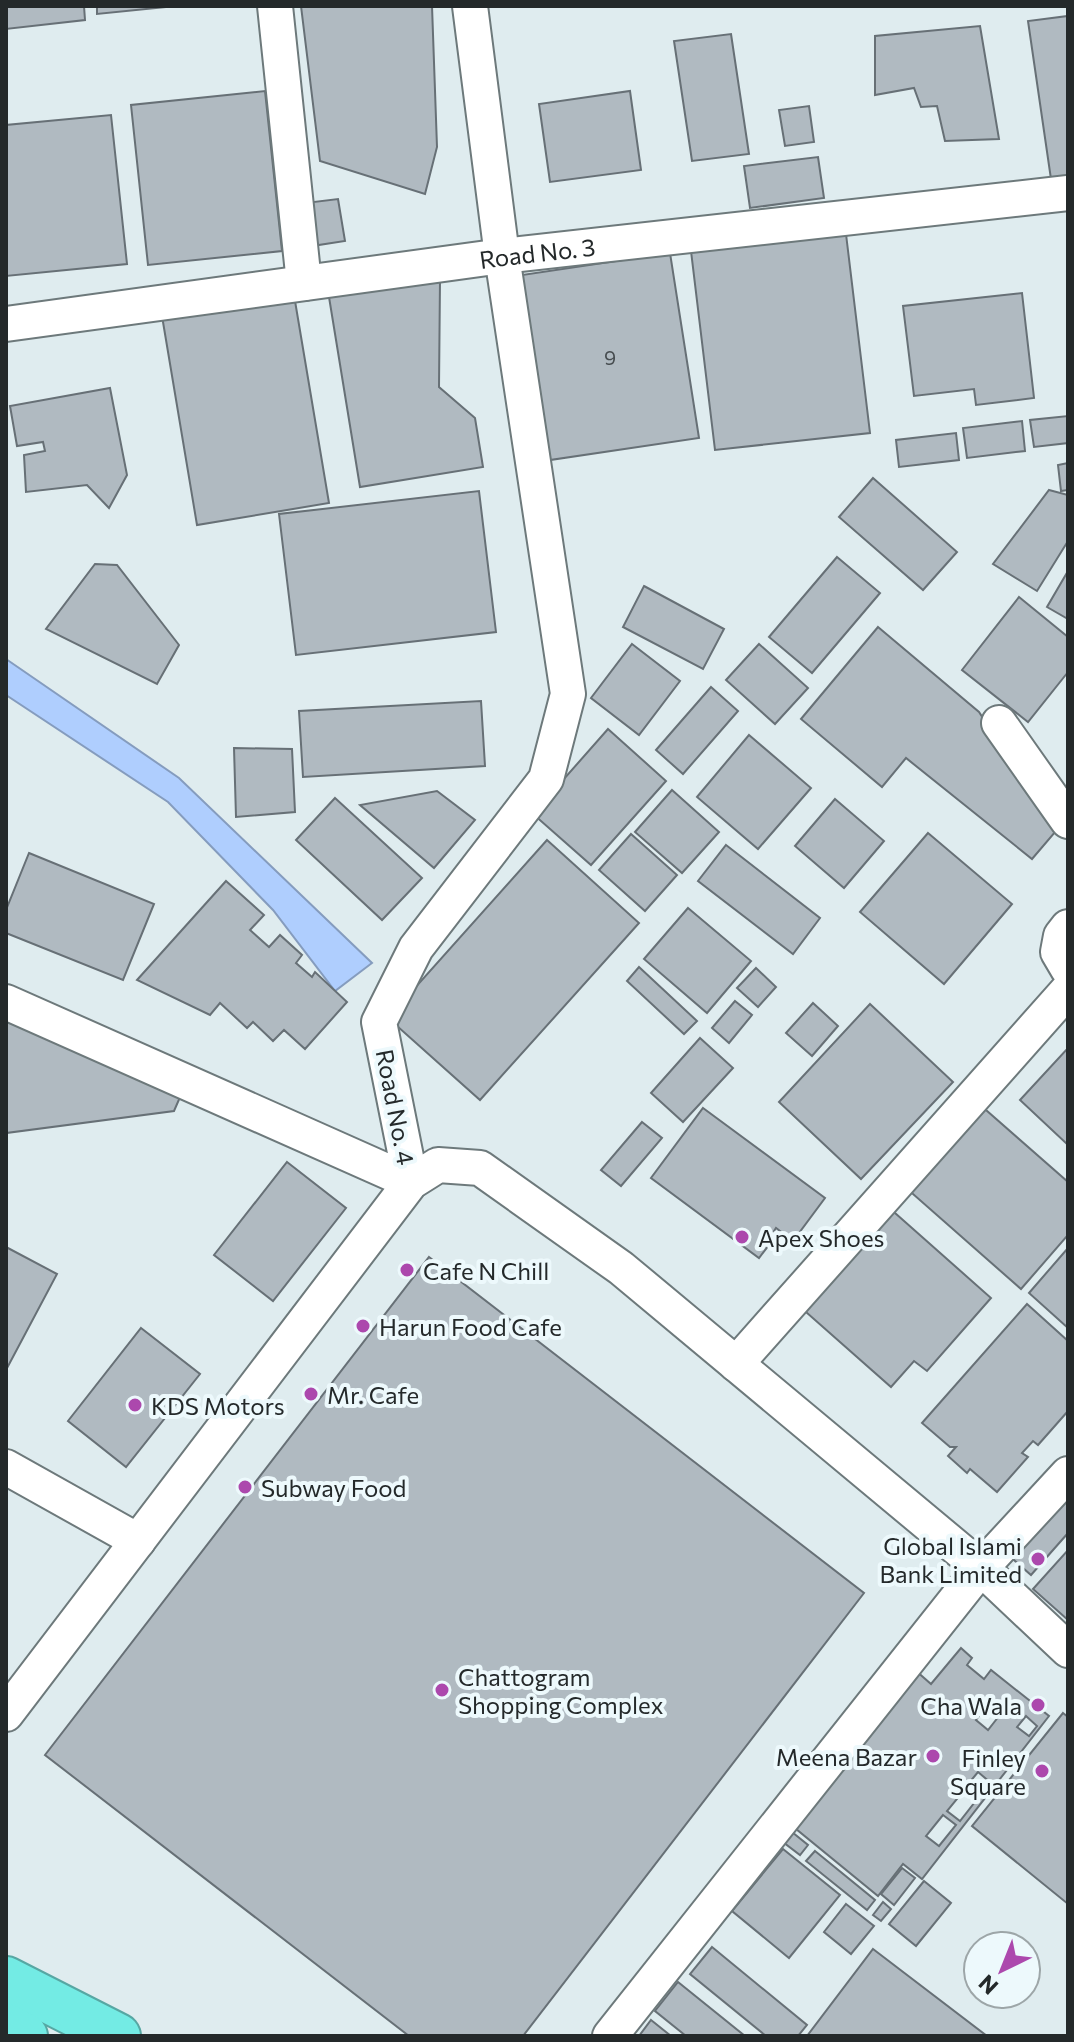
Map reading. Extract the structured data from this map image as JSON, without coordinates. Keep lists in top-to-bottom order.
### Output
{
  "streets": {
    "street": ["Road No. 3", "Road No. 4"]
  },
  "crossings": [
    ["Road No. 3", "Road No. 4"]
  ],
  "places": [
    "Apex Shoes",
    "Cafe N Chill",
    "Harun Food Cafe",
    "Mr. Cafe",
    "KDS Motors",
    "Subway Food",
    "Global Islami Bank Limited",
    "Chattogram Shopping Complex",
    "Cha Wala",
    "Meena Bazar",
    "Finley Square"
  ],
  "house_numbers": ["9"],
  "north": "bottom left"
}
